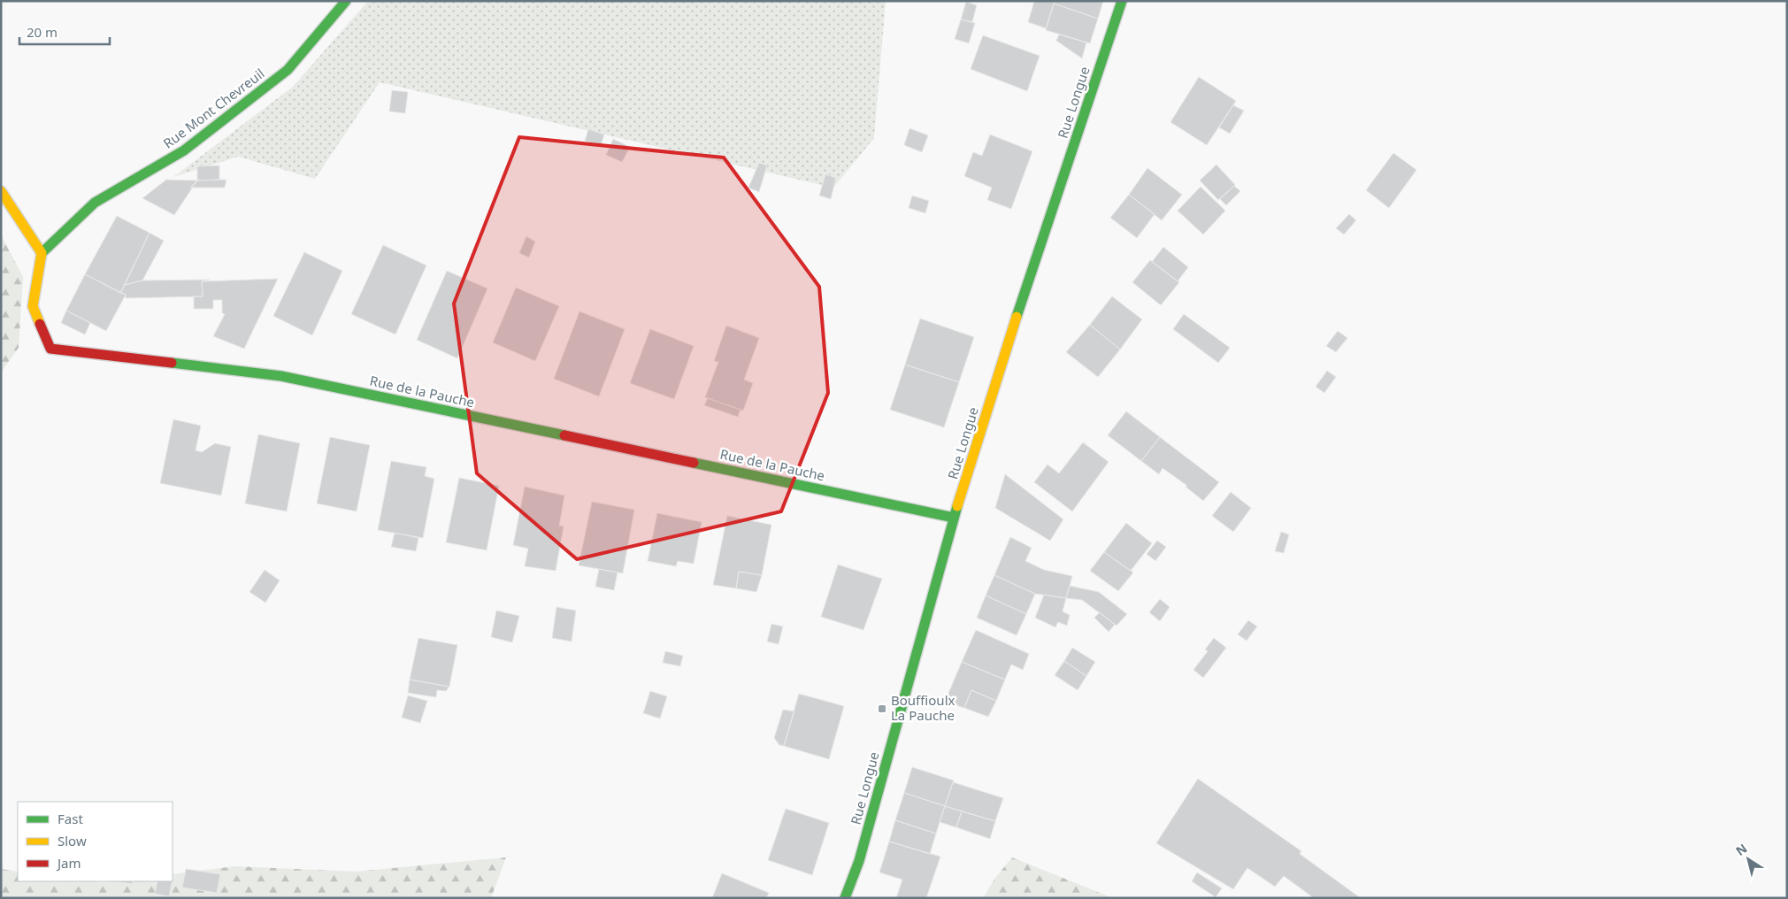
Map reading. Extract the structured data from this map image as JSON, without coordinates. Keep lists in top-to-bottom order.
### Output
{
  "streets": {
    "street": ["Rue Longue", "Rue Mont Chevreuil", "Rue de la Pauche"]
  },
  "crossings": [
    ["Rue Longue", "Rue de la Pauche"],
    ["Rue Mont Chevreuil", "Rue de la Pauche"]
  ],
  "places": {
    "transit": ["Bouffioulx La Pauche"]
  },
  "legend": ["Fast", "Slow", "Jam"],
  "scale_bar": "20 m",
  "north": "top left"
}
